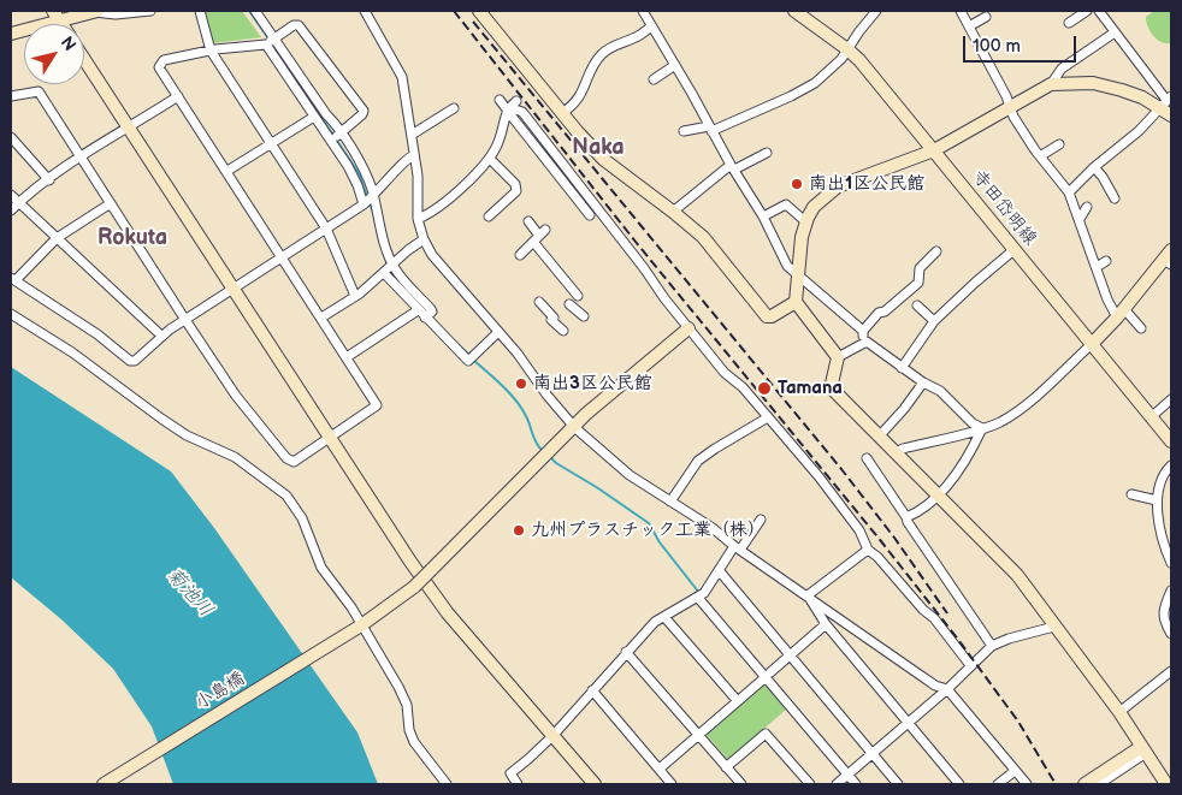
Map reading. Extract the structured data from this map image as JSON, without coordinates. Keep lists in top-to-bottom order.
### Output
{
  "streets": {
    "street": ["寺田岱明線", "小島橋"]
  },
  "districts": ["Naka", "Rokuta"],
  "water": ["菊池川"],
  "places": [
    "南出1区公民館",
    "南出3区公民館",
    "Tamana",
    "九州プラスチック工業（株）"
  ],
  "scale_bar": "100 m",
  "north": "top right"
}
